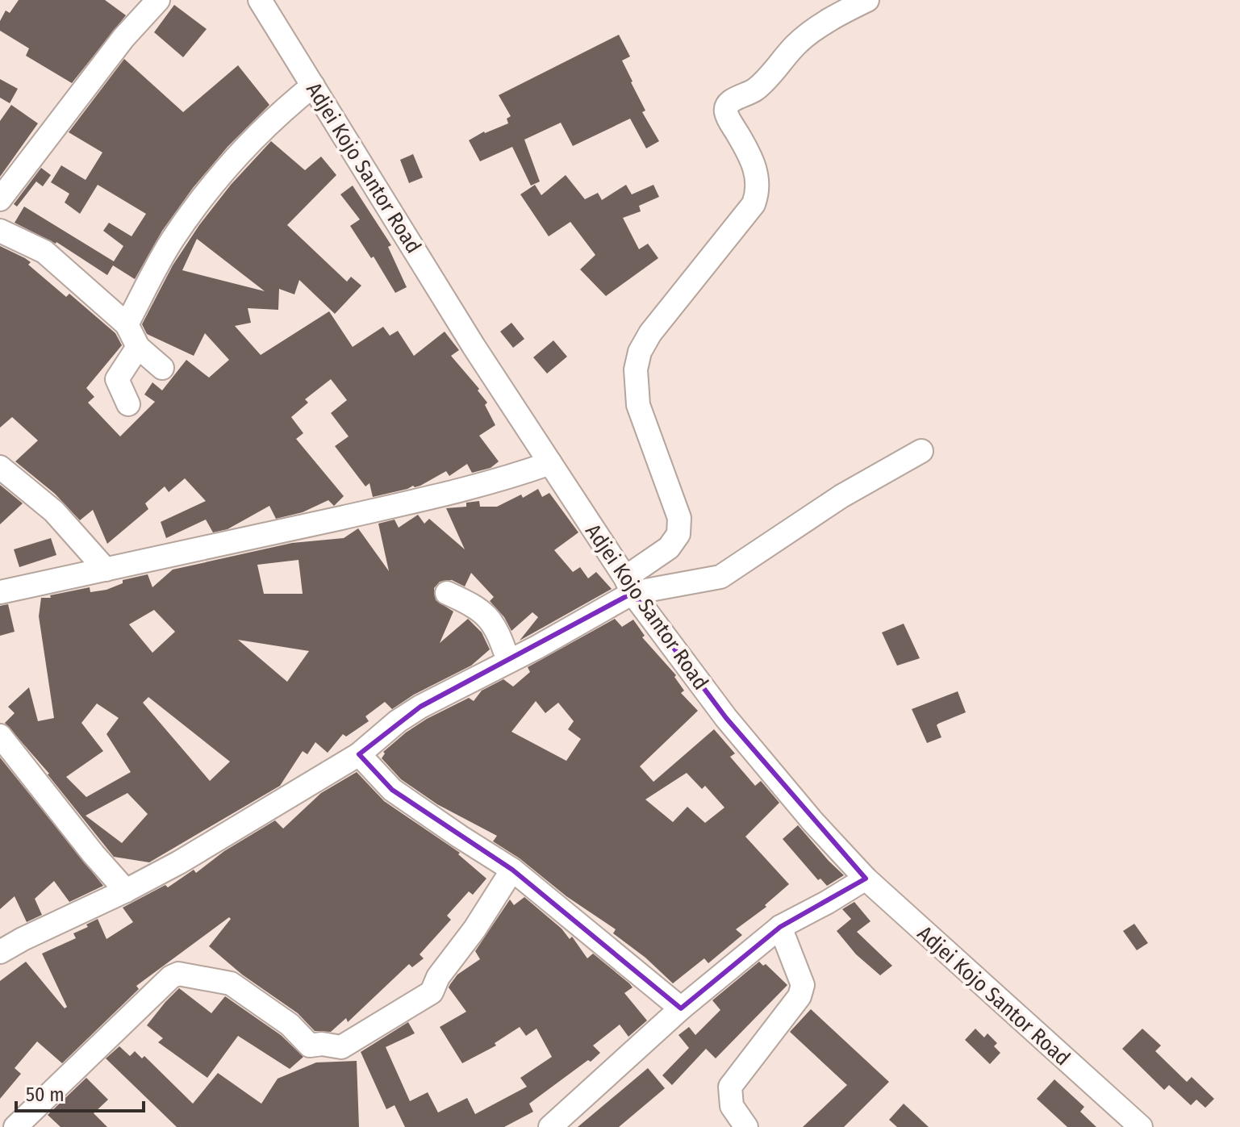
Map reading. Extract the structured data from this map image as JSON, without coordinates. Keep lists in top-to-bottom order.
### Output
{
  "streets": {
    "street": ["Adjei Kojo Santor Road"]
  },
  "scale_bar": "50 m"
}
